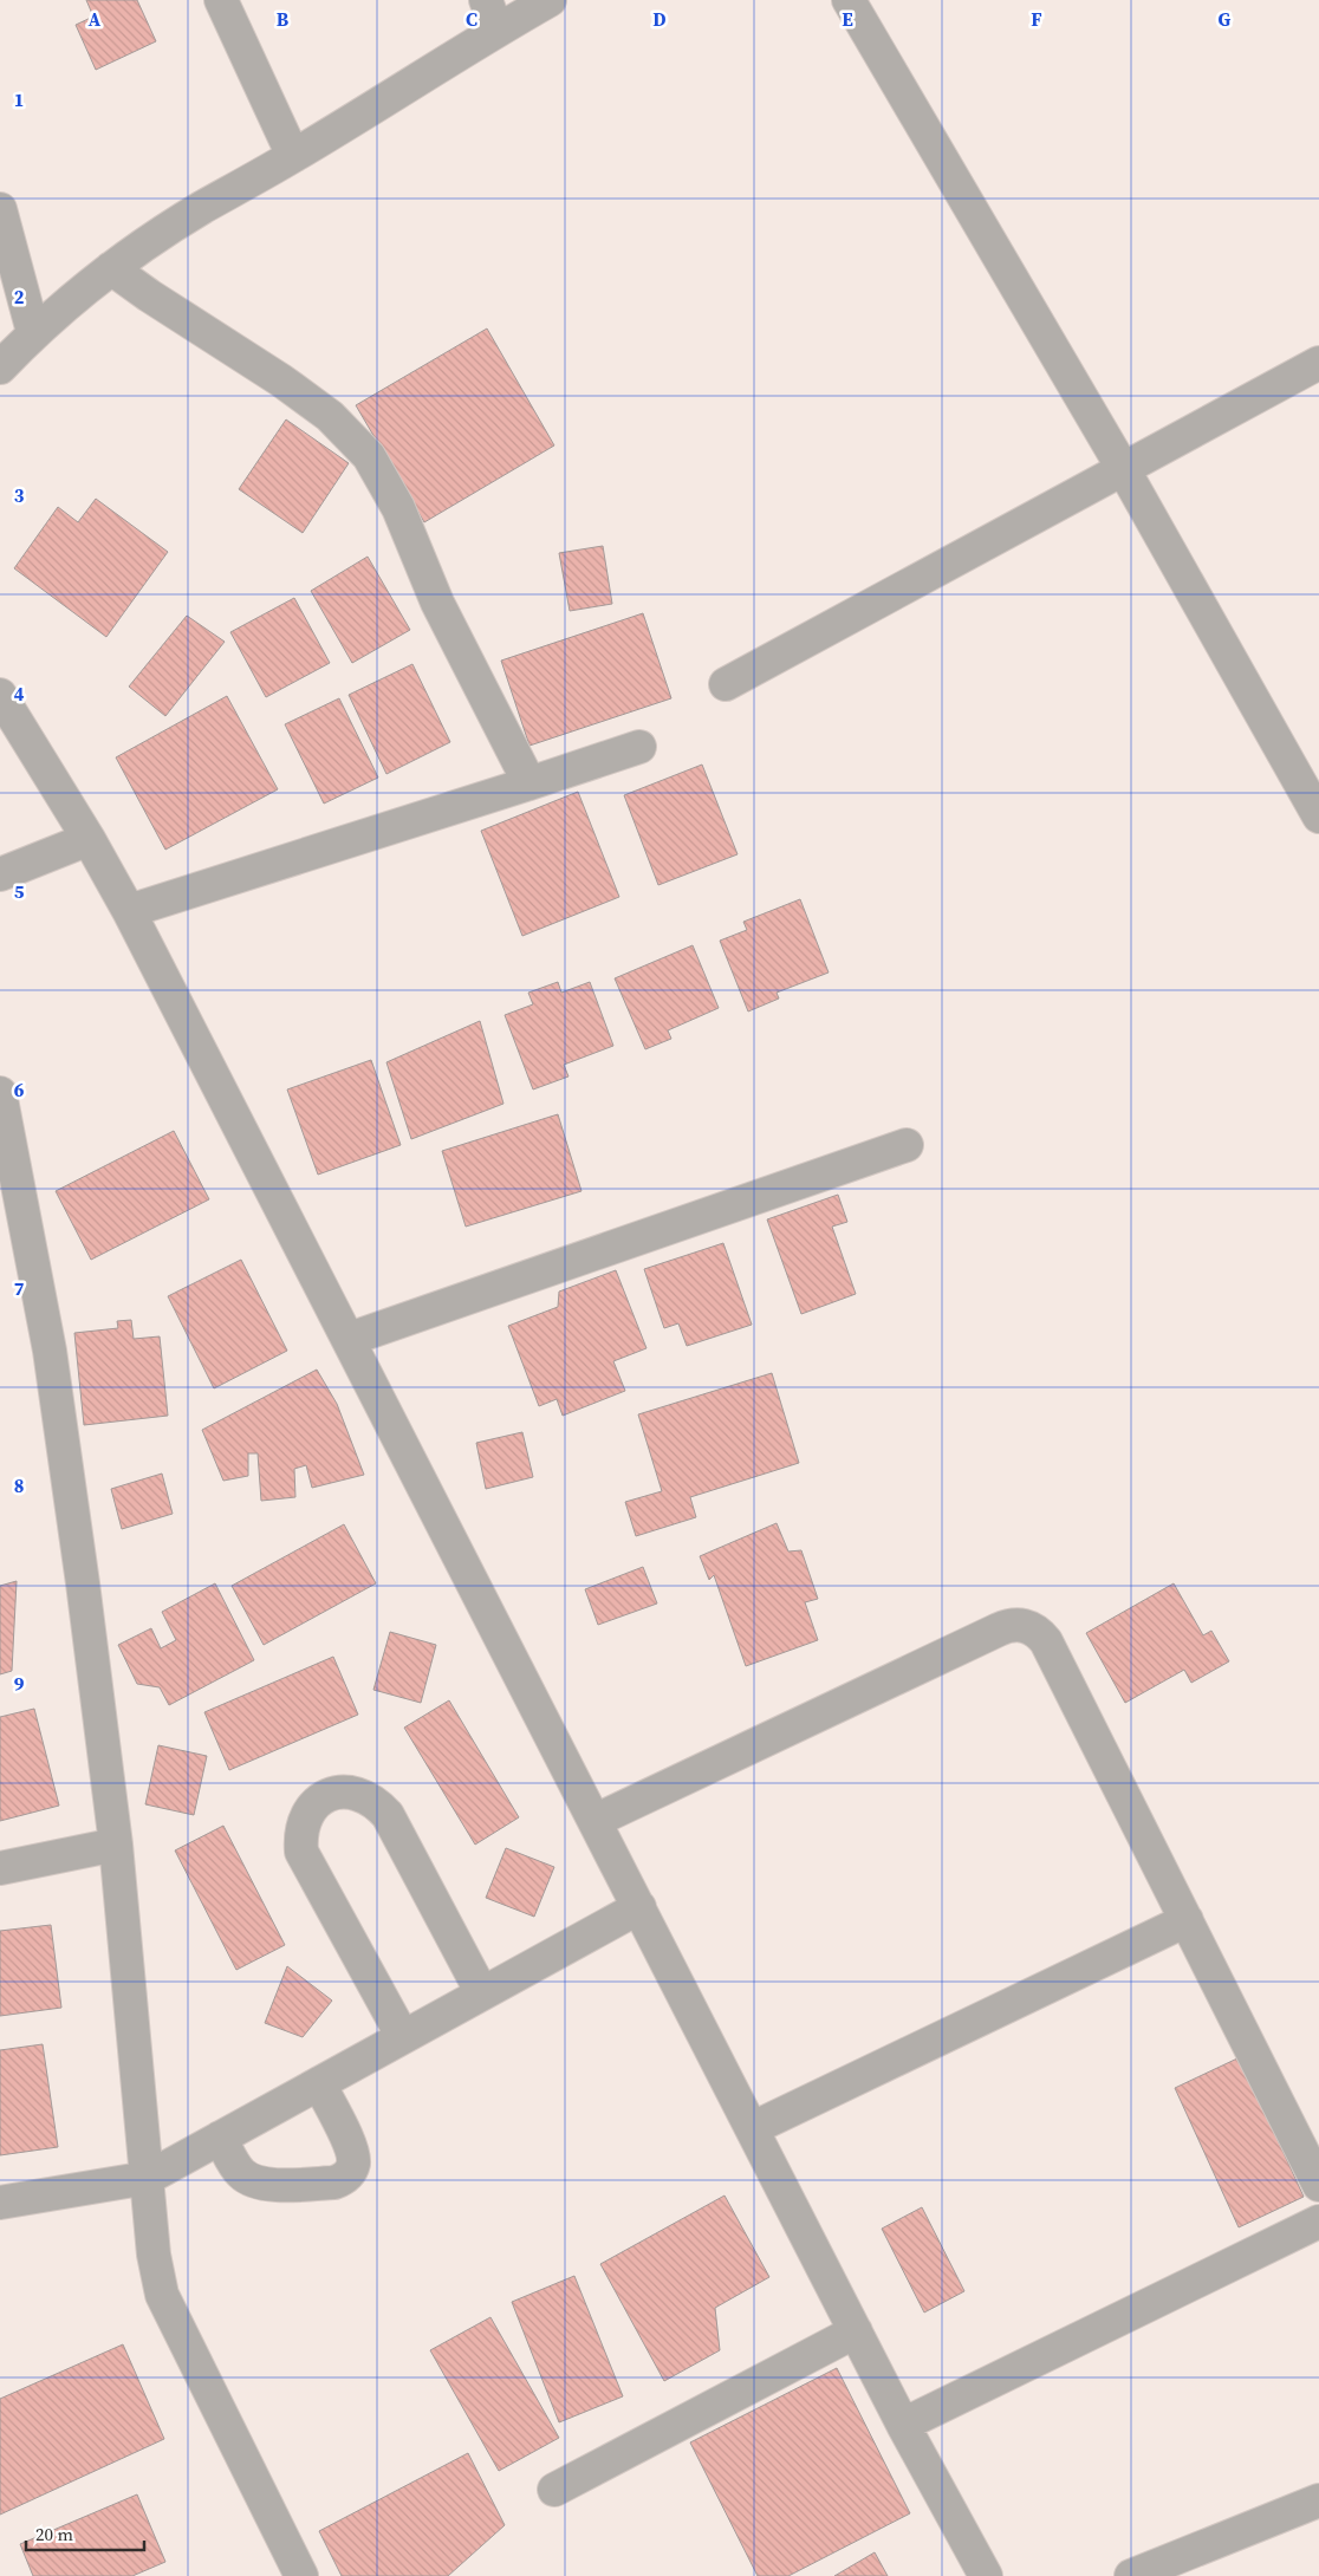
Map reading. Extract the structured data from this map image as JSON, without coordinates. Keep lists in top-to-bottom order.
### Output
{
  "scale_bar": "20 m",
  "grid": {
    "columns": [
      "A",
      "B",
      "C",
      "D",
      "E",
      "F",
      "G"
    ],
    "rows": [
      "1",
      "2",
      "3",
      "4",
      "5",
      "6",
      "7",
      "8",
      "9"
    ]
  }
}
